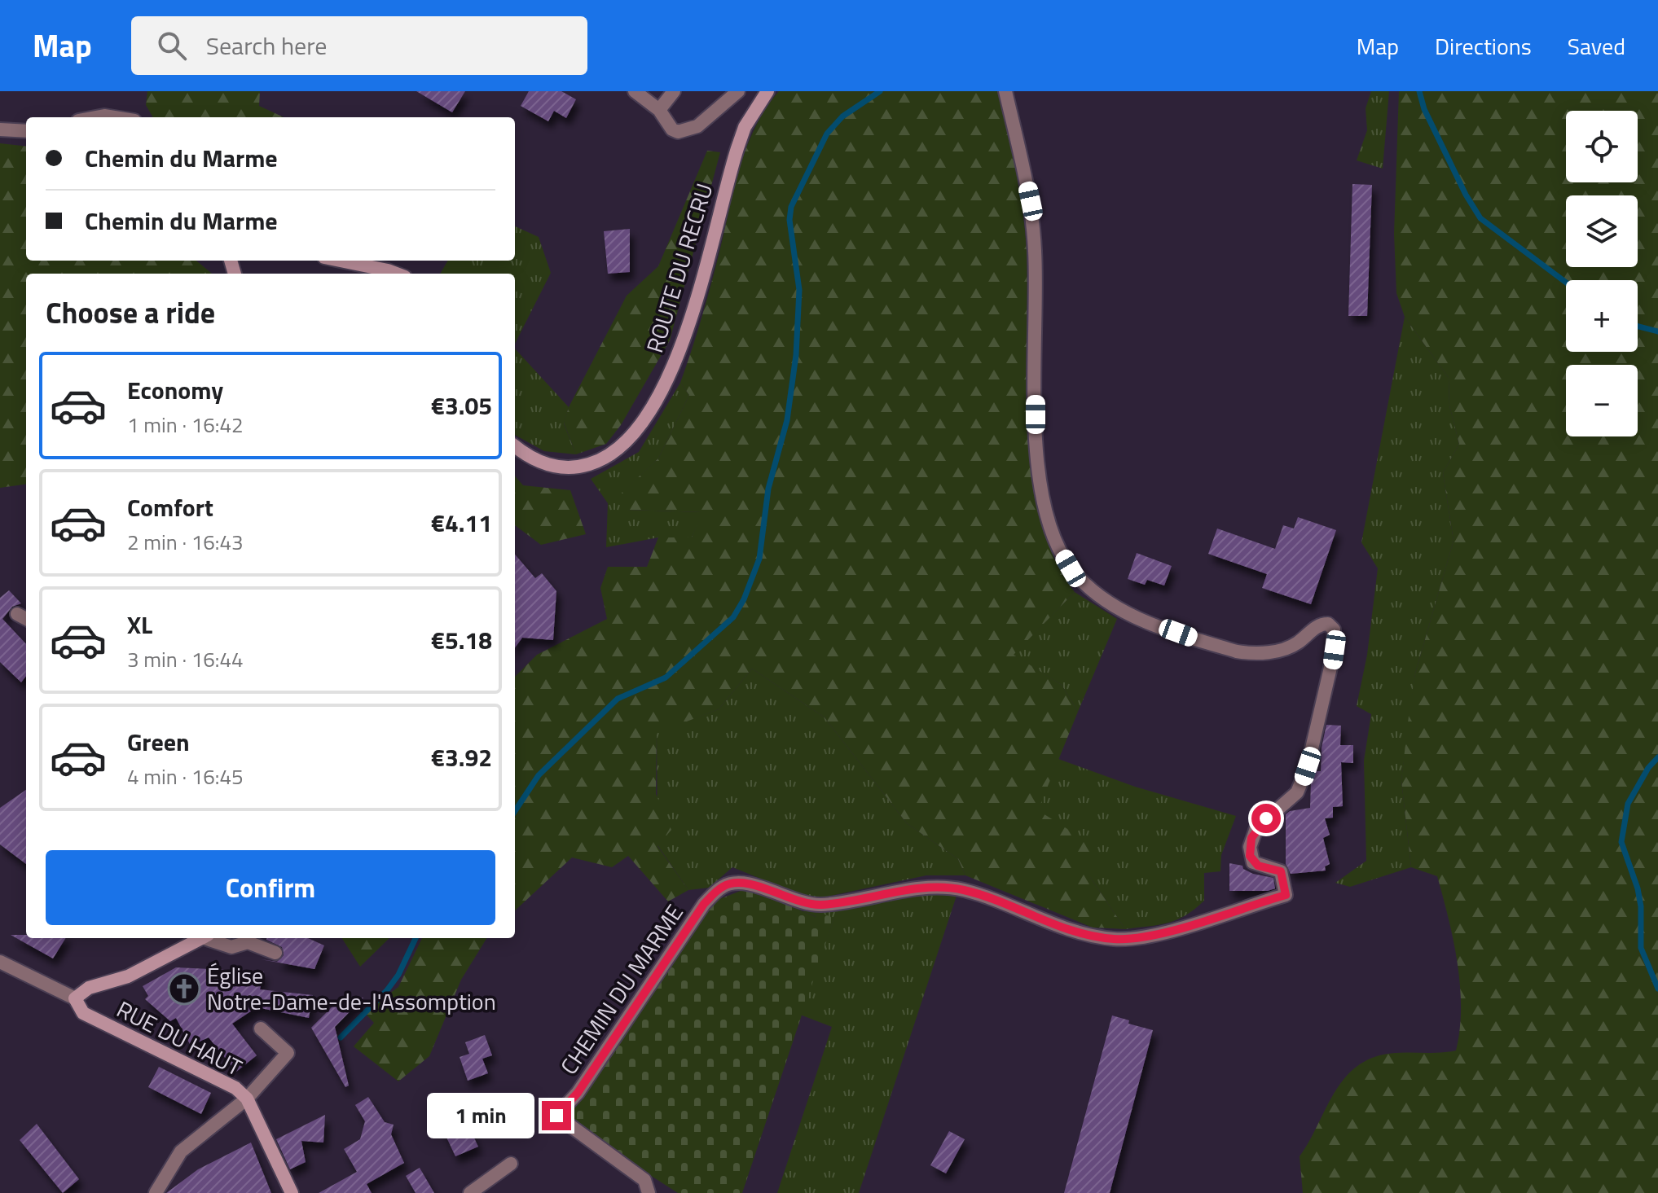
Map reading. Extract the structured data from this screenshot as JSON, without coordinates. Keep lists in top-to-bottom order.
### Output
{
  "streets": {
    "street": ["ROUTE DU RECRU", "CHEMIN DU MARME", "RUE DU HAUT"]
  },
  "places": {
    "church": ["Église Notre-Dame-de-l'Assomption"]
  },
  "page": {
    "header": "Map",
    "search": "Search here",
    "nav": ["Map", "Directions", "Saved"],
    "map_buttons": ["+", "−"],
    "banner": ["Chemin du Marme", "Chemin du Marme"],
    "heading": "Choose a ride",
    "list": [
      {
        "name": "Economy",
        "note": "1 min · 16:42",
        "value": "€3.05"
      },
      {
        "name": "Comfort",
        "note": "2 min · 16:43",
        "value": "€4.11"
      },
      {
        "name": "XL",
        "note": "3 min · 16:44",
        "value": "€5.18"
      },
      {
        "name": "Green",
        "note": "4 min · 16:45",
        "value": "€3.92"
      }
    ],
    "buttons": "Confirm",
    "bubble": "1 min"
  }
}
